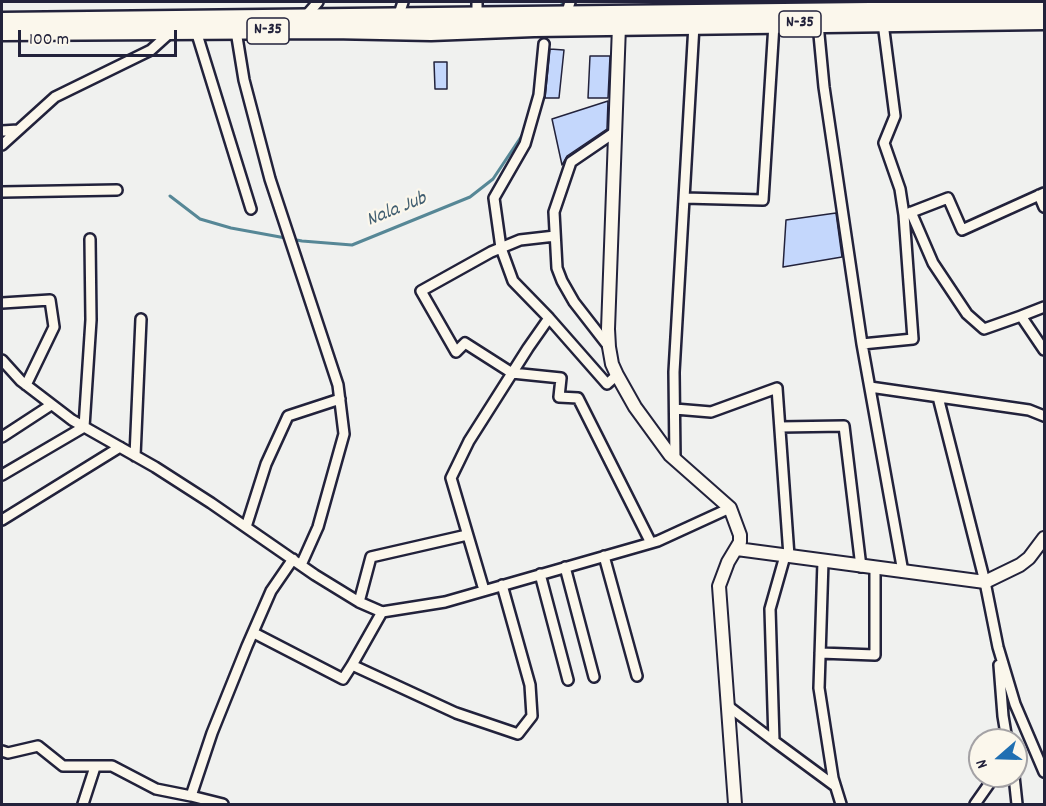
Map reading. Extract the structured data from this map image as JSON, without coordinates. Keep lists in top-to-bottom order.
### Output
{
  "streets": {
    "highway": ["N-35"]
  },
  "water": ["Nala Jub"],
  "scale_bar": "100 m",
  "north": "left"
}
